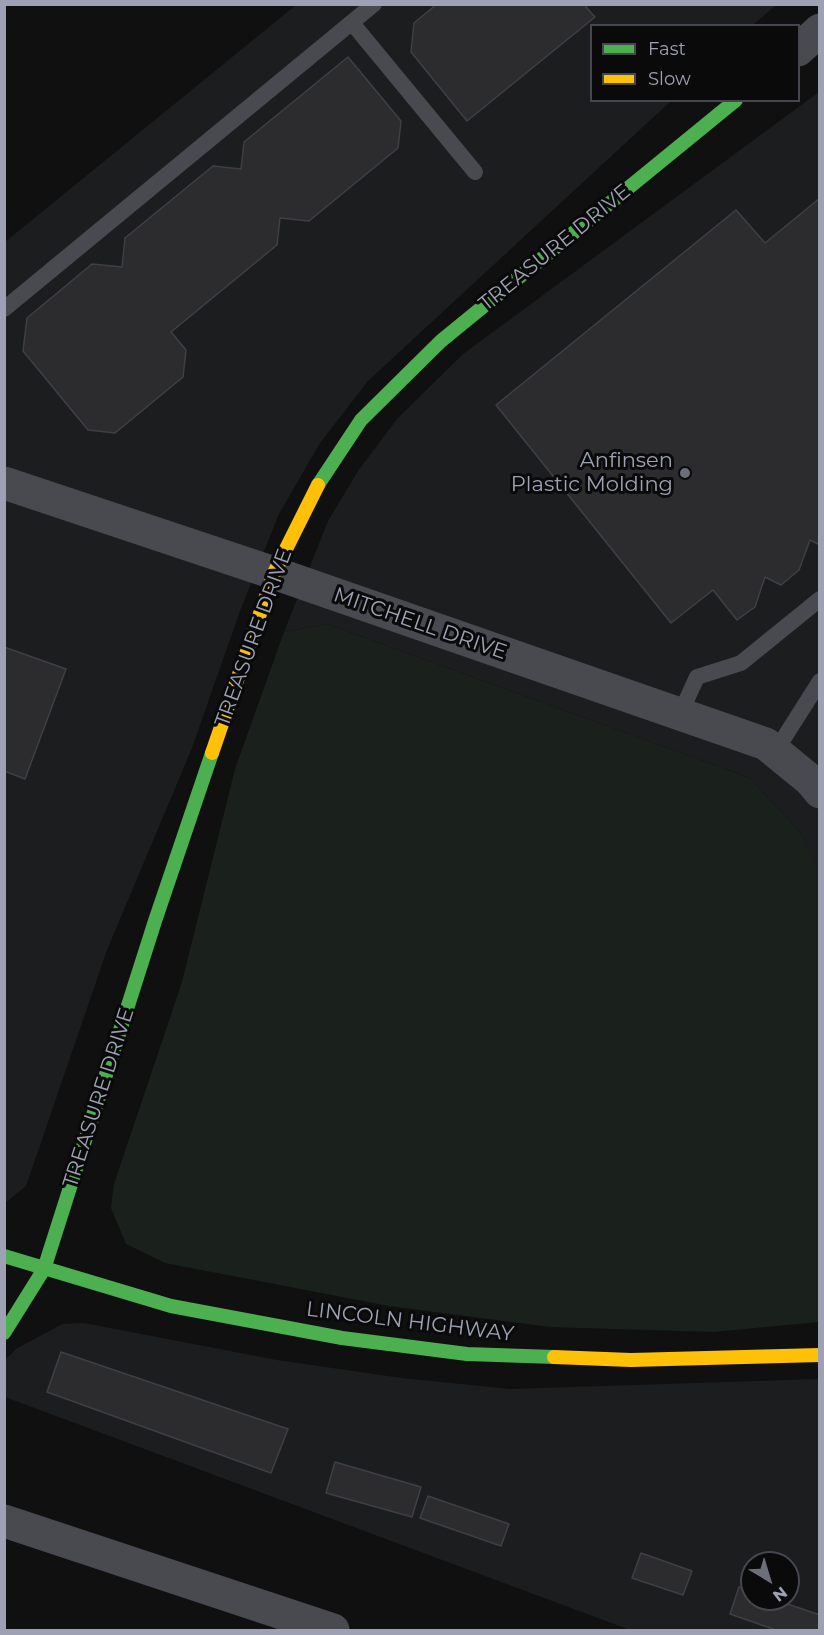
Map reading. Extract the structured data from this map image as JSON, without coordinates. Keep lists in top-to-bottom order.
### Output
{
  "streets": {
    "street": ["TREASURE DRIVE", "MITCHELL DRIVE", "LINCOLN HIGHWAY"]
  },
  "crossings": [
    ["TREASURE DRIVE", "MITCHELL DRIVE"],
    ["TREASURE DRIVE", "LINCOLN HIGHWAY"]
  ],
  "places": ["Anfinsen Plastic Molding"],
  "legend": ["Fast", "Slow"],
  "north": "bottom right"
}
